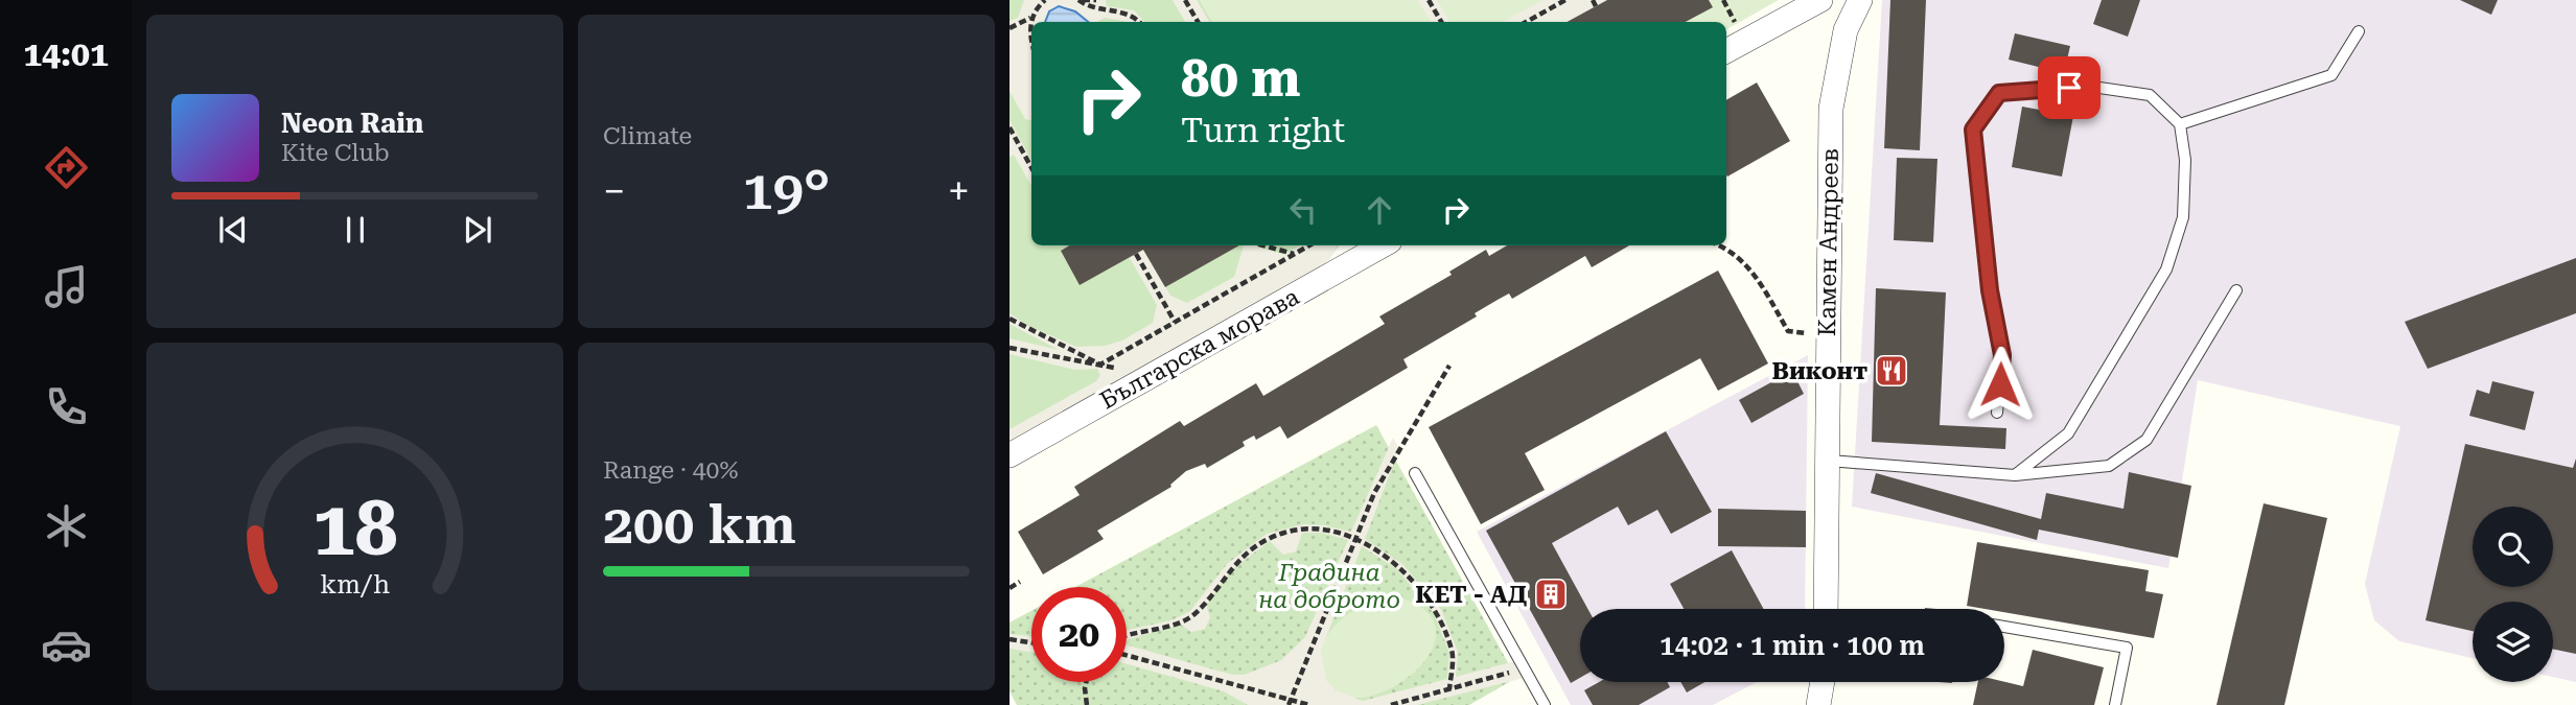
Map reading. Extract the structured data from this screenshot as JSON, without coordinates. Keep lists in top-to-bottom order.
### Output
{
  "streets": {
    "street": ["Камен Андреев", "Българска морава"]
  },
  "parks": ["Градина на доброто"],
  "places": {
    "restaurant": ["Виконт"],
    "building": ["КЕТ - АД"]
  },
  "page": {
    "tabs": "14:01",
    "tile": [
      "Climate",
      ["Range · 40%", "200 km"]
    ],
    "turn": ["80 m", "Turn right"],
    "song": ["Neon Rain", "Kite Club"],
    "heat": ["−", "19°", "+"],
    "limit": "20",
    "trip": "14:02 · 1 min · 100 m",
    "gauge": ["18", "km/h"]
  }
}
